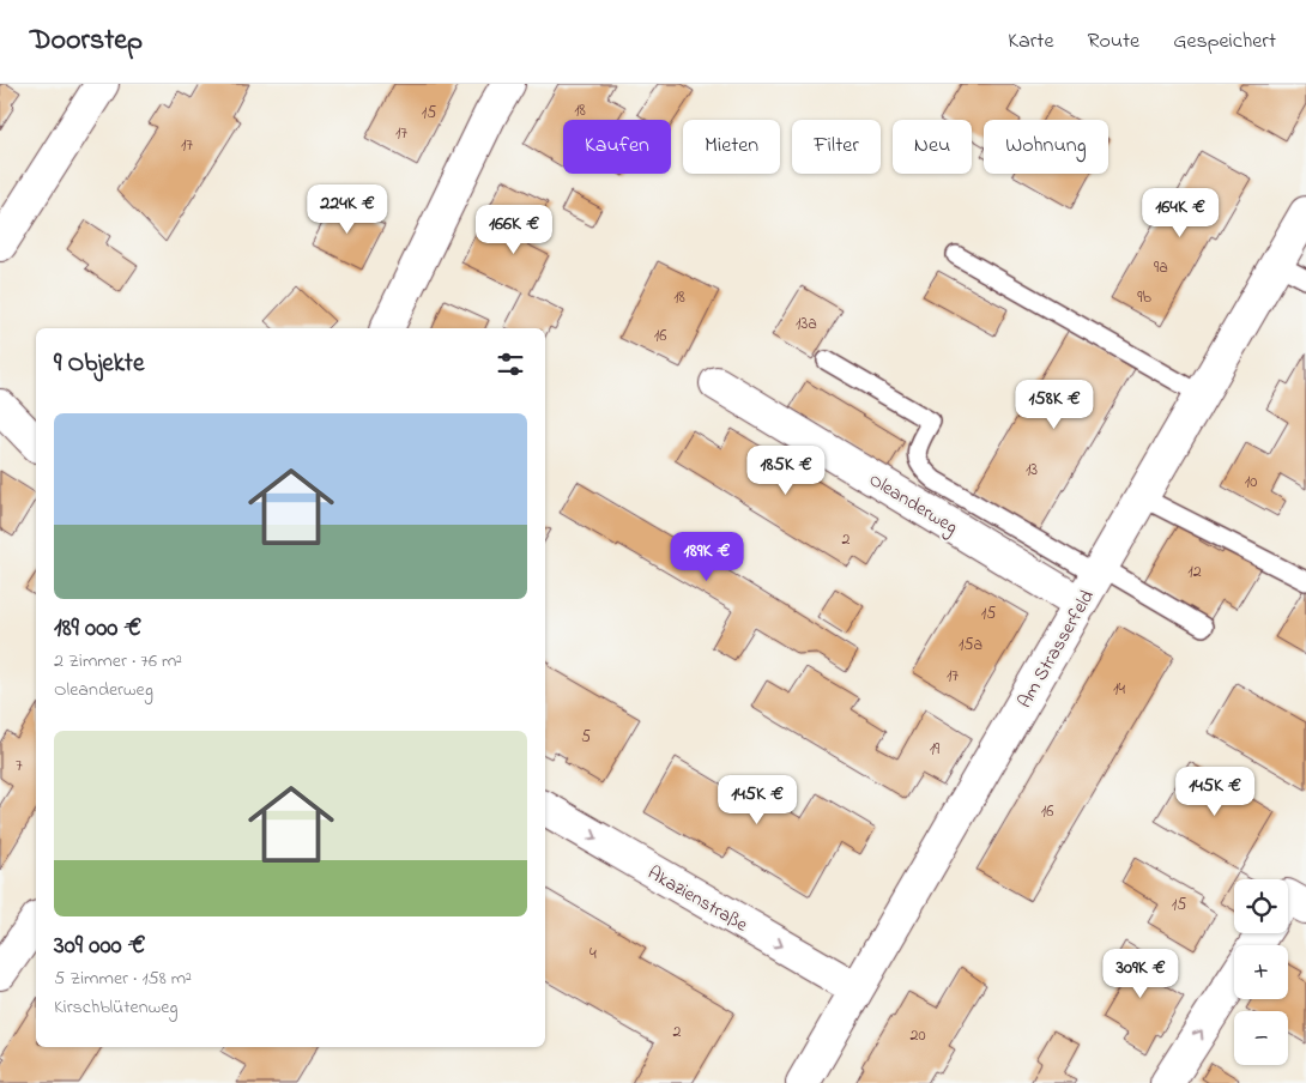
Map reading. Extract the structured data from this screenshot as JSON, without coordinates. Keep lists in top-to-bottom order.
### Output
{
  "streets": {
    "street": ["Oleanderweg", "Am Strasserfeld", "Akazienstraße"]
  },
  "crossings": [
    ["Oleanderweg", "Am Strasserfeld"],
    ["Am Strasserfeld", "Akazienstraße"]
  ],
  "one_way": ["Akazienstraße"],
  "house_numbers": [
    "18",
    "15",
    "17",
    "17",
    "9a",
    "18",
    "9b",
    "13a",
    "16",
    "13",
    "10",
    "2",
    "12",
    "15",
    "15a",
    "17",
    "14",
    "5",
    "19",
    "7",
    "16",
    "15",
    "4",
    "2",
    "20"
  ],
  "page": {
    "header": "Doorstep",
    "nav": ["Karte", "Route", "Gespeichert"],
    "chip": [
      "Kaufen",
      "Mieten",
      "Filter",
      "Neu",
      "Wohnung"
    ],
    "price": [
      "224K €",
      "164K €",
      "166K €",
      "158K €",
      "185K €",
      "189K €",
      "145K €",
      "145K €",
      "309K €"
    ],
    "heading": "9 Objekte",
    "list": [
      {
        "name": "189 000 €",
        "note": "2 Zimmer · 76 m² · Oleanderweg"
      },
      {
        "name": "309 000 €",
        "note": "5 Zimmer · 158 m² · Kirschblütenweg"
      }
    ],
    "map_buttons": ["+", "−"]
  }
}
